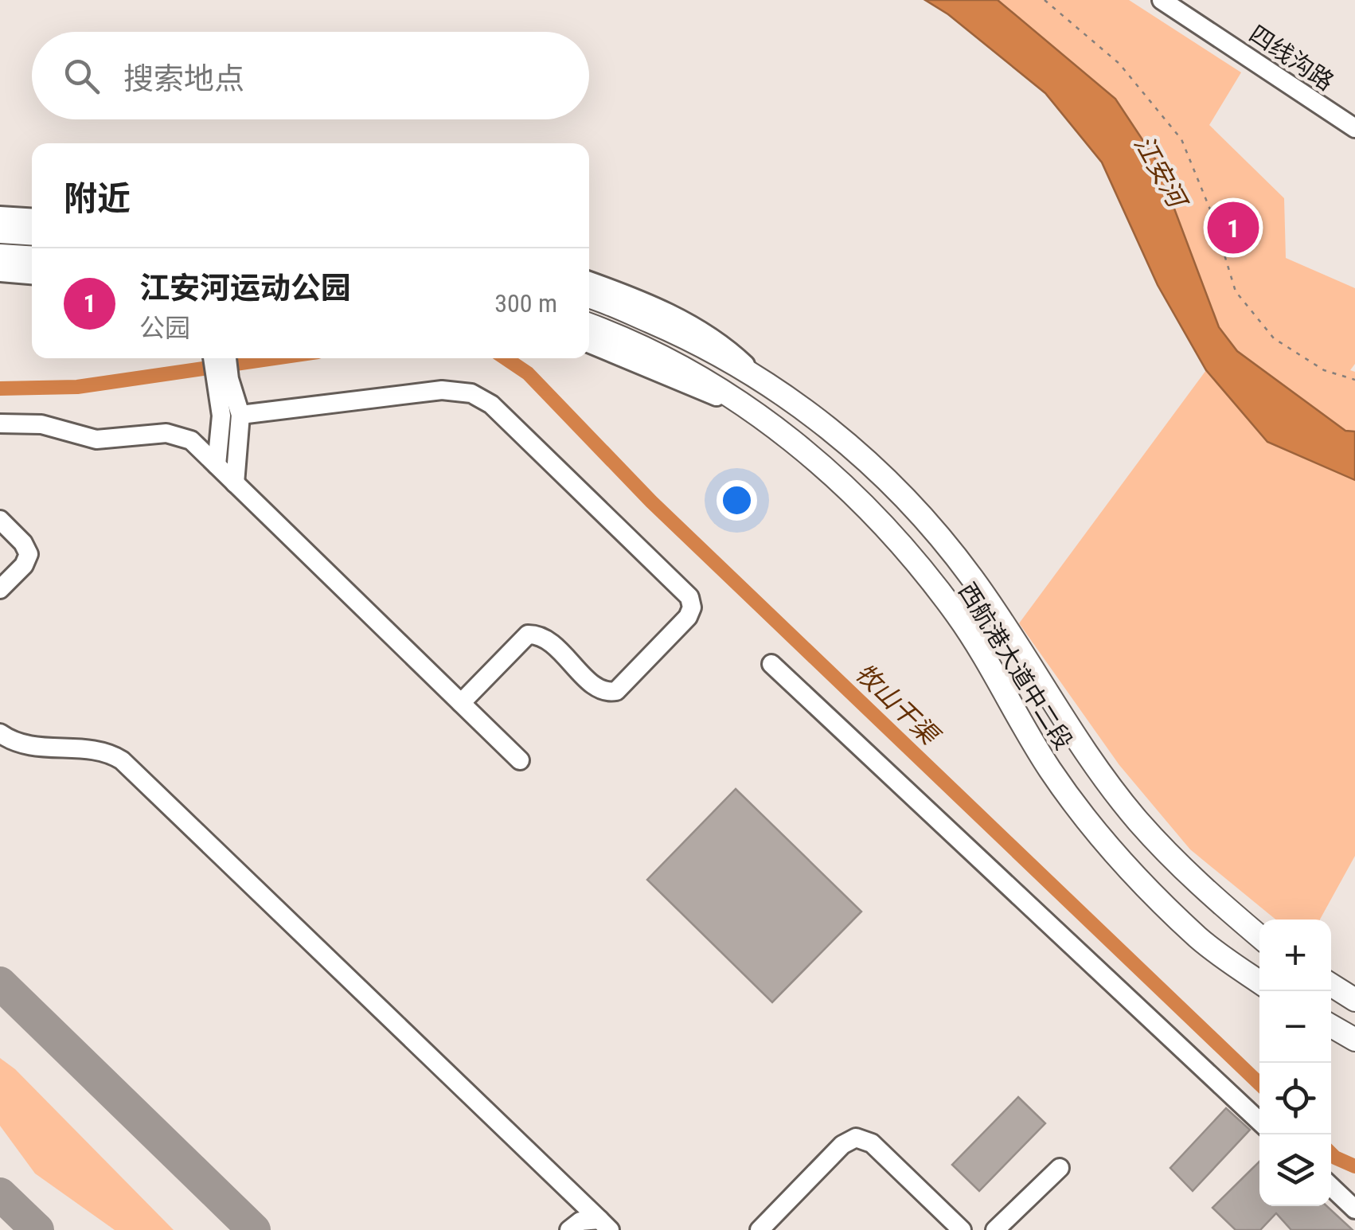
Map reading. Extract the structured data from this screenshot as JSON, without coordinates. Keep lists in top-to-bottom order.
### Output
{
  "streets": {
    "main road": ["西航港大道中二段"],
    "street": ["四线沟路"]
  },
  "water": ["江安河", "牧山干渠"],
  "page": {
    "search": "搜索地点",
    "heading": "附近",
    "pins": "1",
    "list": [
      {
        "mark": "1",
        "name": "江安河运动公园",
        "note": "公园",
        "value": "300 m"
      }
    ],
    "map_buttons": ["+", "−"]
  }
}
